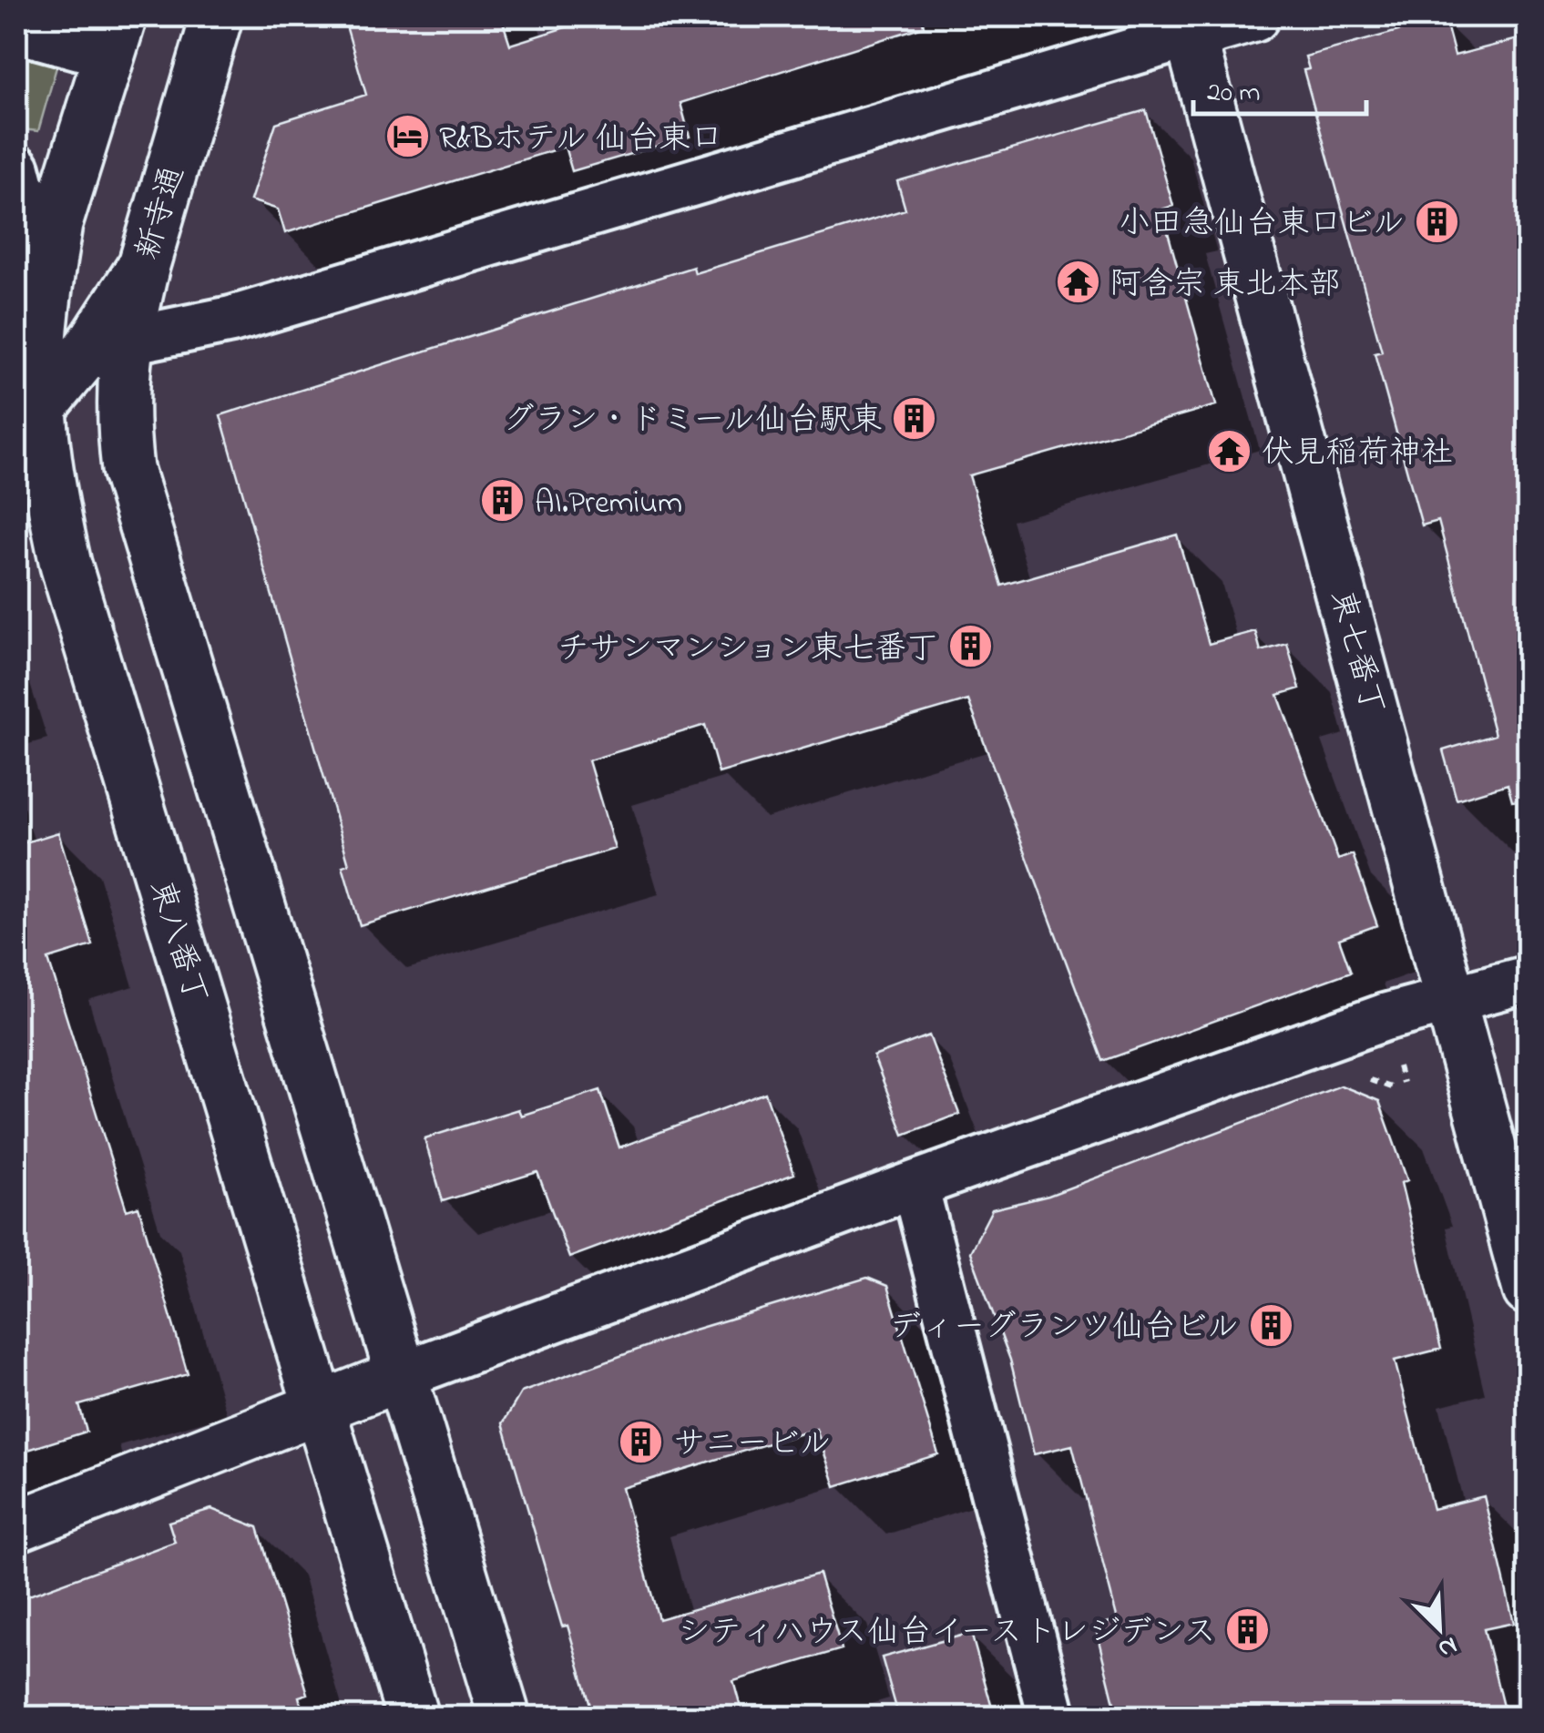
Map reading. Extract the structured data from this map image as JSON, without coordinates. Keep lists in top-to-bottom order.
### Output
{
  "streets": {
    "street": ["新寺通", "東七番丁", "東八番丁"]
  },
  "places": {
    "hotel": ["R&Bホテル 仙台東口"],
    "building": [
      "小田急仙台東口ビル",
      "グラン・ドミール仙台駅東",
      "AI.Premium",
      "チサンマンション東七番丁",
      "ディーグランツ仙台ビル",
      "サニービル",
      "シティハウス仙台イーストレジデンス"
    ],
    "temple": ["阿含宗 東北本部", "伏見稲荷神社"]
  },
  "scale_bar": "20 m",
  "north": "bottom right"
}
